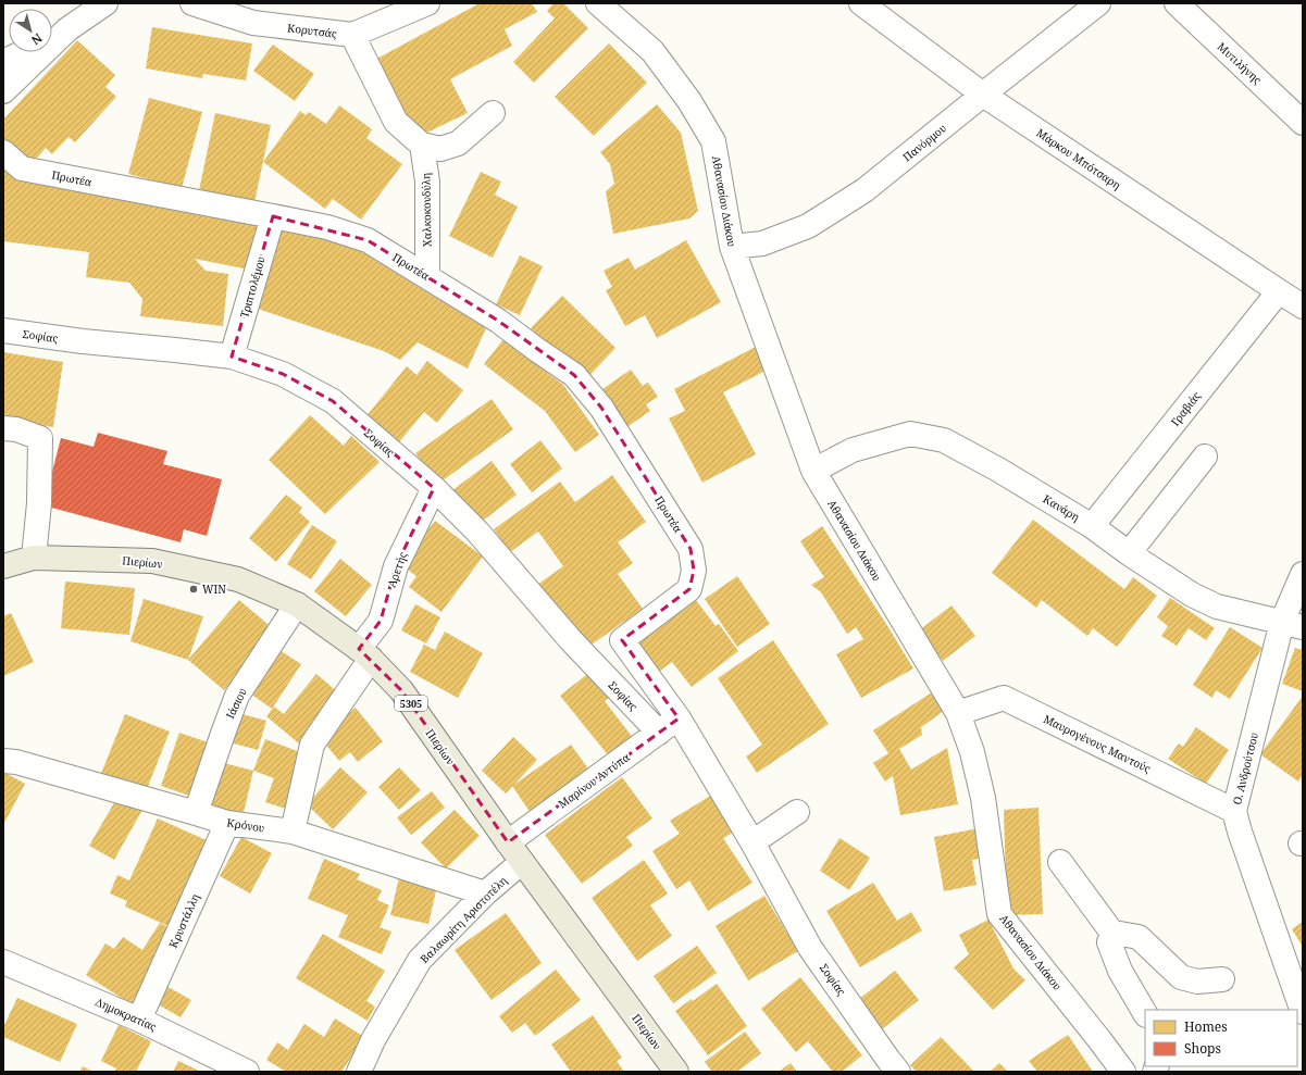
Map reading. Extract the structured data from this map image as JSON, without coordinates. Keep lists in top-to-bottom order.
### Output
{
  "streets": {
    "main road": ["Πιερίων", "5305"],
    "street": [
      "Κορυτσάς",
      "Mυτιλήνης",
      "Πανόρμου",
      "Μάρκου Μπότσαρη",
      "Πρωτέα",
      "Αθανασίου Διάκου",
      "Χαλκοκονδύλη",
      "Τριπτολέμου",
      "Σοφίας",
      "Γραβιάς",
      "Κανάρη",
      "Αρετής",
      "Ιάσιου",
      "Μαυρογένους Μαντούς",
      "Ο. Ανδρούτσου",
      "Μαρίνου Αντύπα",
      "Κρόνου",
      "Βαλαωρίτη Αριστοτέλη",
      "Κρυστάλλη",
      "Δημοκρατίας"
    ]
  },
  "crossings": [
    ["Πανόρμου", "Μάρκου Μπότσαρη"],
    ["Πανόρμου", "Αθανασίου Διάκου"],
    ["Μάρκου Μπότσαρη", "Γραβιάς"],
    ["Πρωτέα", "Χαλκοκονδύλη"],
    ["Πρωτέα", "Τριπτολέμου"],
    ["Πρωτέα", "Σοφίας"],
    ["Αθανασίου Διάκου", "Κανάρη"],
    ["Αθανασίου Διάκου", "Μαυρογένους Μαντούς"],
    ["Τριπτολέμου", "Σοφίας"],
    ["Σοφίας", "Αρετής"],
    ["Σοφίας", "Μαρίνου Αντύπα"],
    ["Γραβιάς", "Κανάρη"],
    ["Κανάρη", "Ο. Ανδρούτσου"],
    ["Πιερίων", "Αρετής"],
    ["Πιερίων", "Ιάσιου"],
    ["Πιερίων", "Μαρίνου Αντύπα"],
    ["Πιερίων", "Βαλαωρίτη Αριστοτέλη"],
    ["Αρετής", "Κρόνου"],
    ["Ιάσιου", "Κρόνου"],
    ["Μαυρογένους Μαντούς", "Ο. Ανδρούτσου"],
    ["Κρόνου", "Βαλαωρίτη Αριστοτέλη"],
    ["Κρόνου", "Κρυστάλλη"],
    ["Κρυστάλλη", "Δημοκρατίας"]
  ],
  "places": ["WIN"],
  "legend": ["Homes", "Shops"],
  "north": "bottom right"
}
